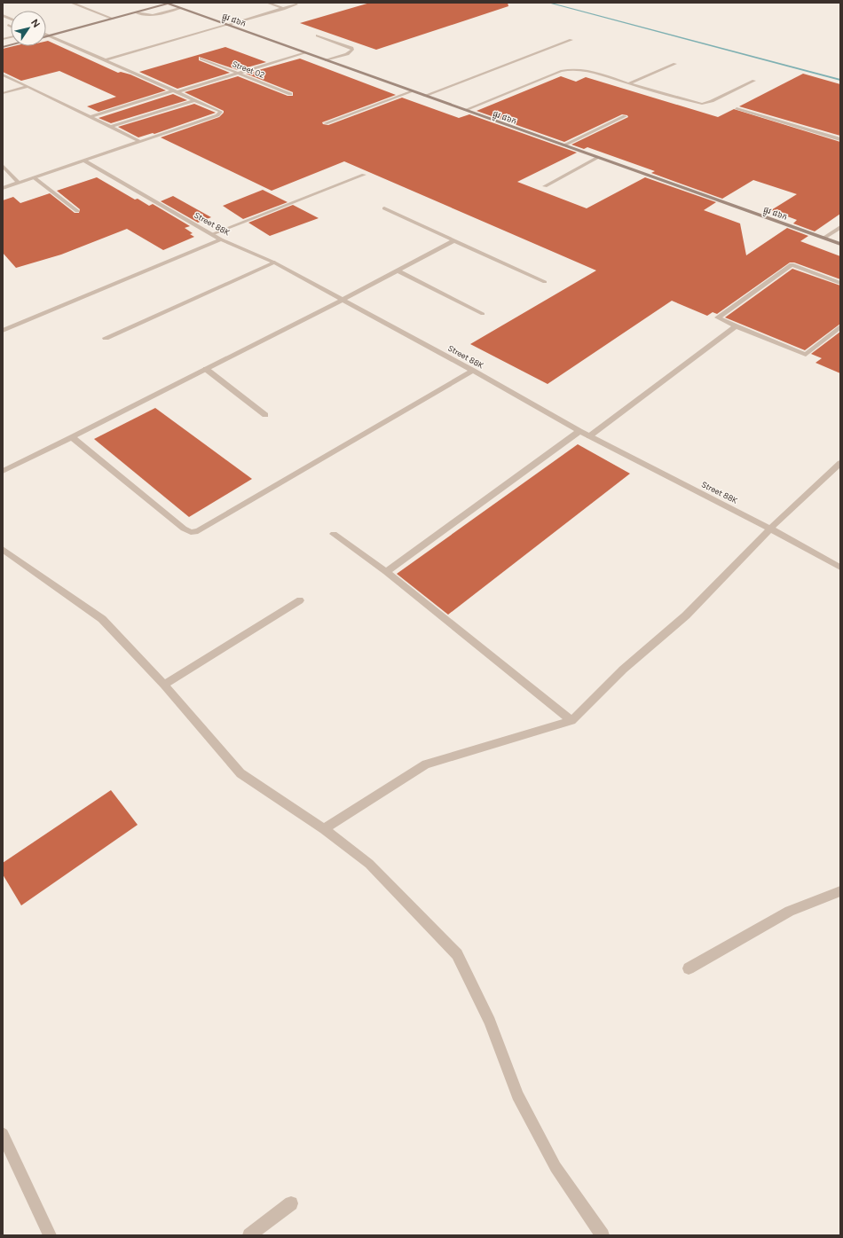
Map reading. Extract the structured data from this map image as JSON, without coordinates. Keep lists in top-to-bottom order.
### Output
{
  "streets": {
    "street": ["ផ្លូវ ៨៦ក", "Street 02", "Street 88K"]
  },
  "north": "top right"
}
